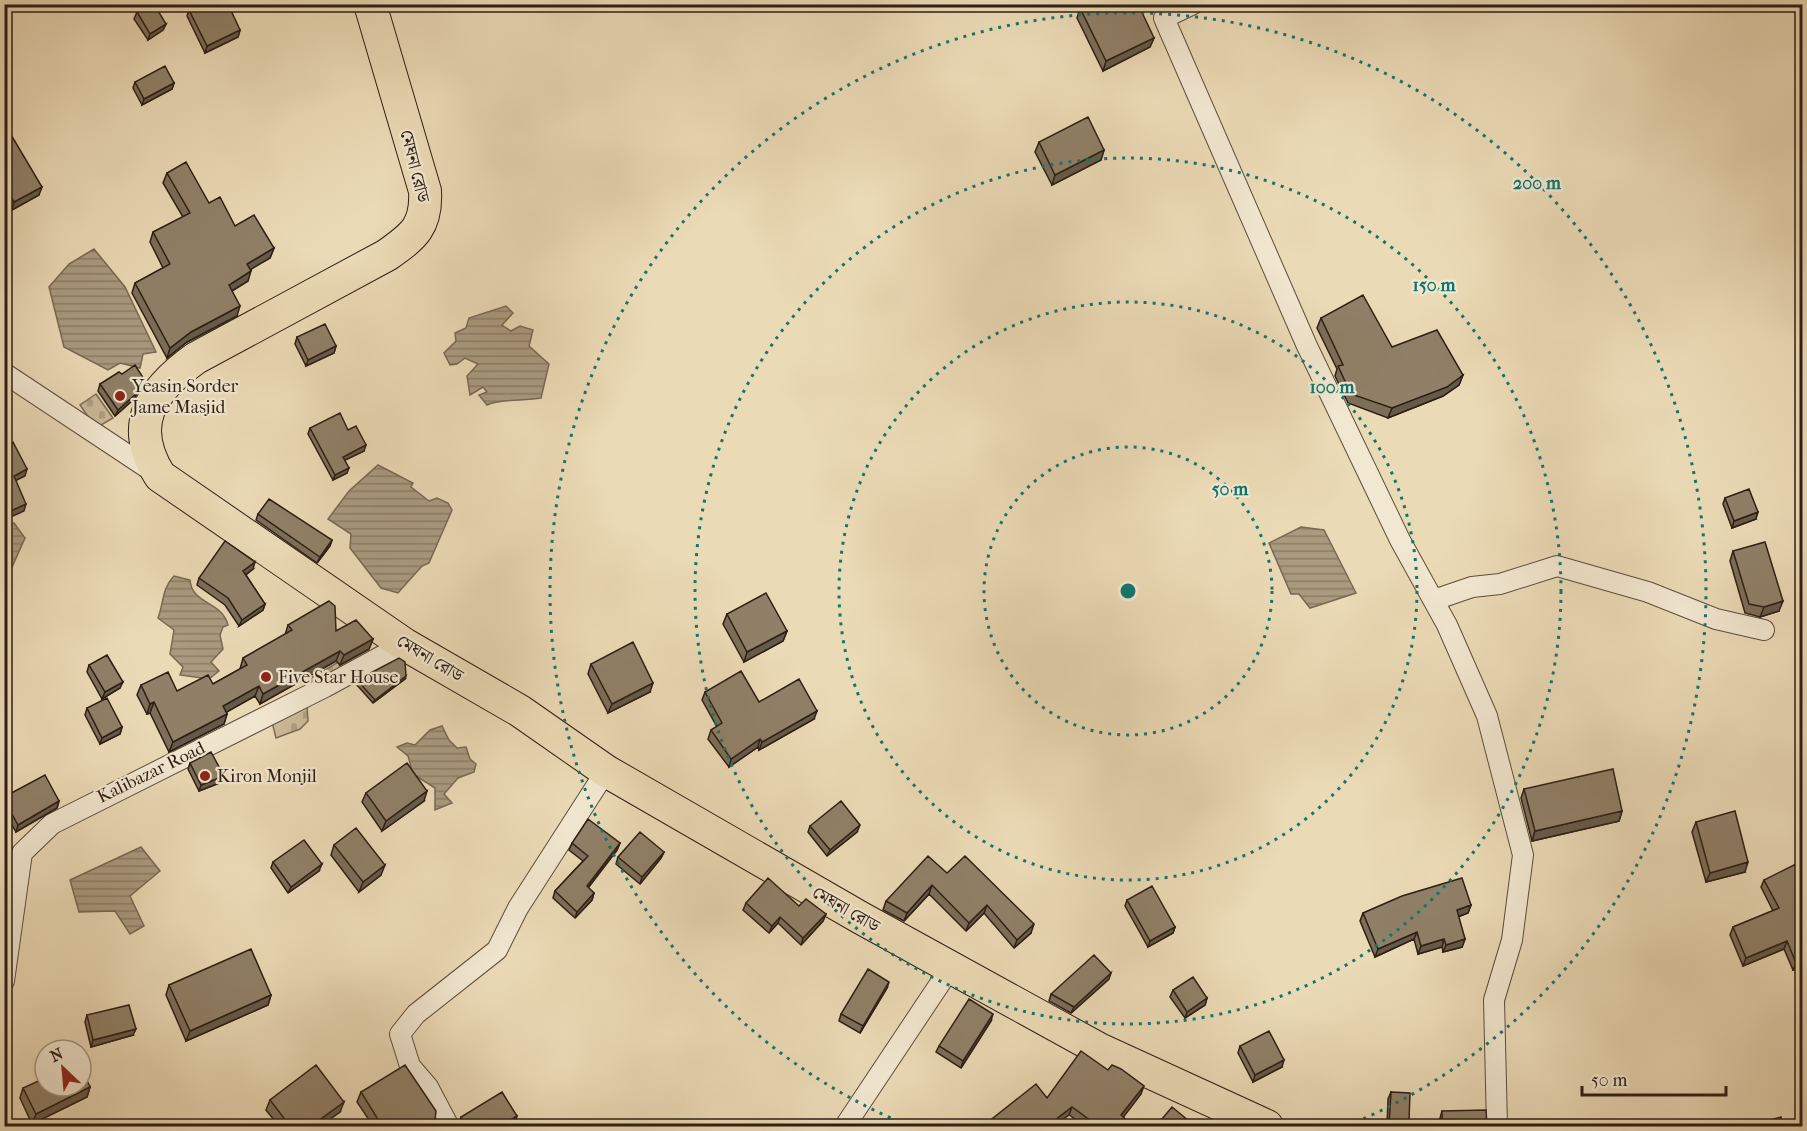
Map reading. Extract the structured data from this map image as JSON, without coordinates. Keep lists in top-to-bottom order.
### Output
{
  "streets": {
    "main road": ["মেঘনা রোড"],
    "street": ["Kalibazar Road"]
  },
  "crossings": [
    ["মেঘনা রোড", "Kalibazar Road"]
  ],
  "places": ["Yeasin Sorder Jame Masjid", "Five Star House", "Kiron Monjil"],
  "scale_bar": "50 m",
  "north": "top left",
  "rings": [
    "200 m",
    "150 m",
    "100 m",
    "50 m"
  ]
}
